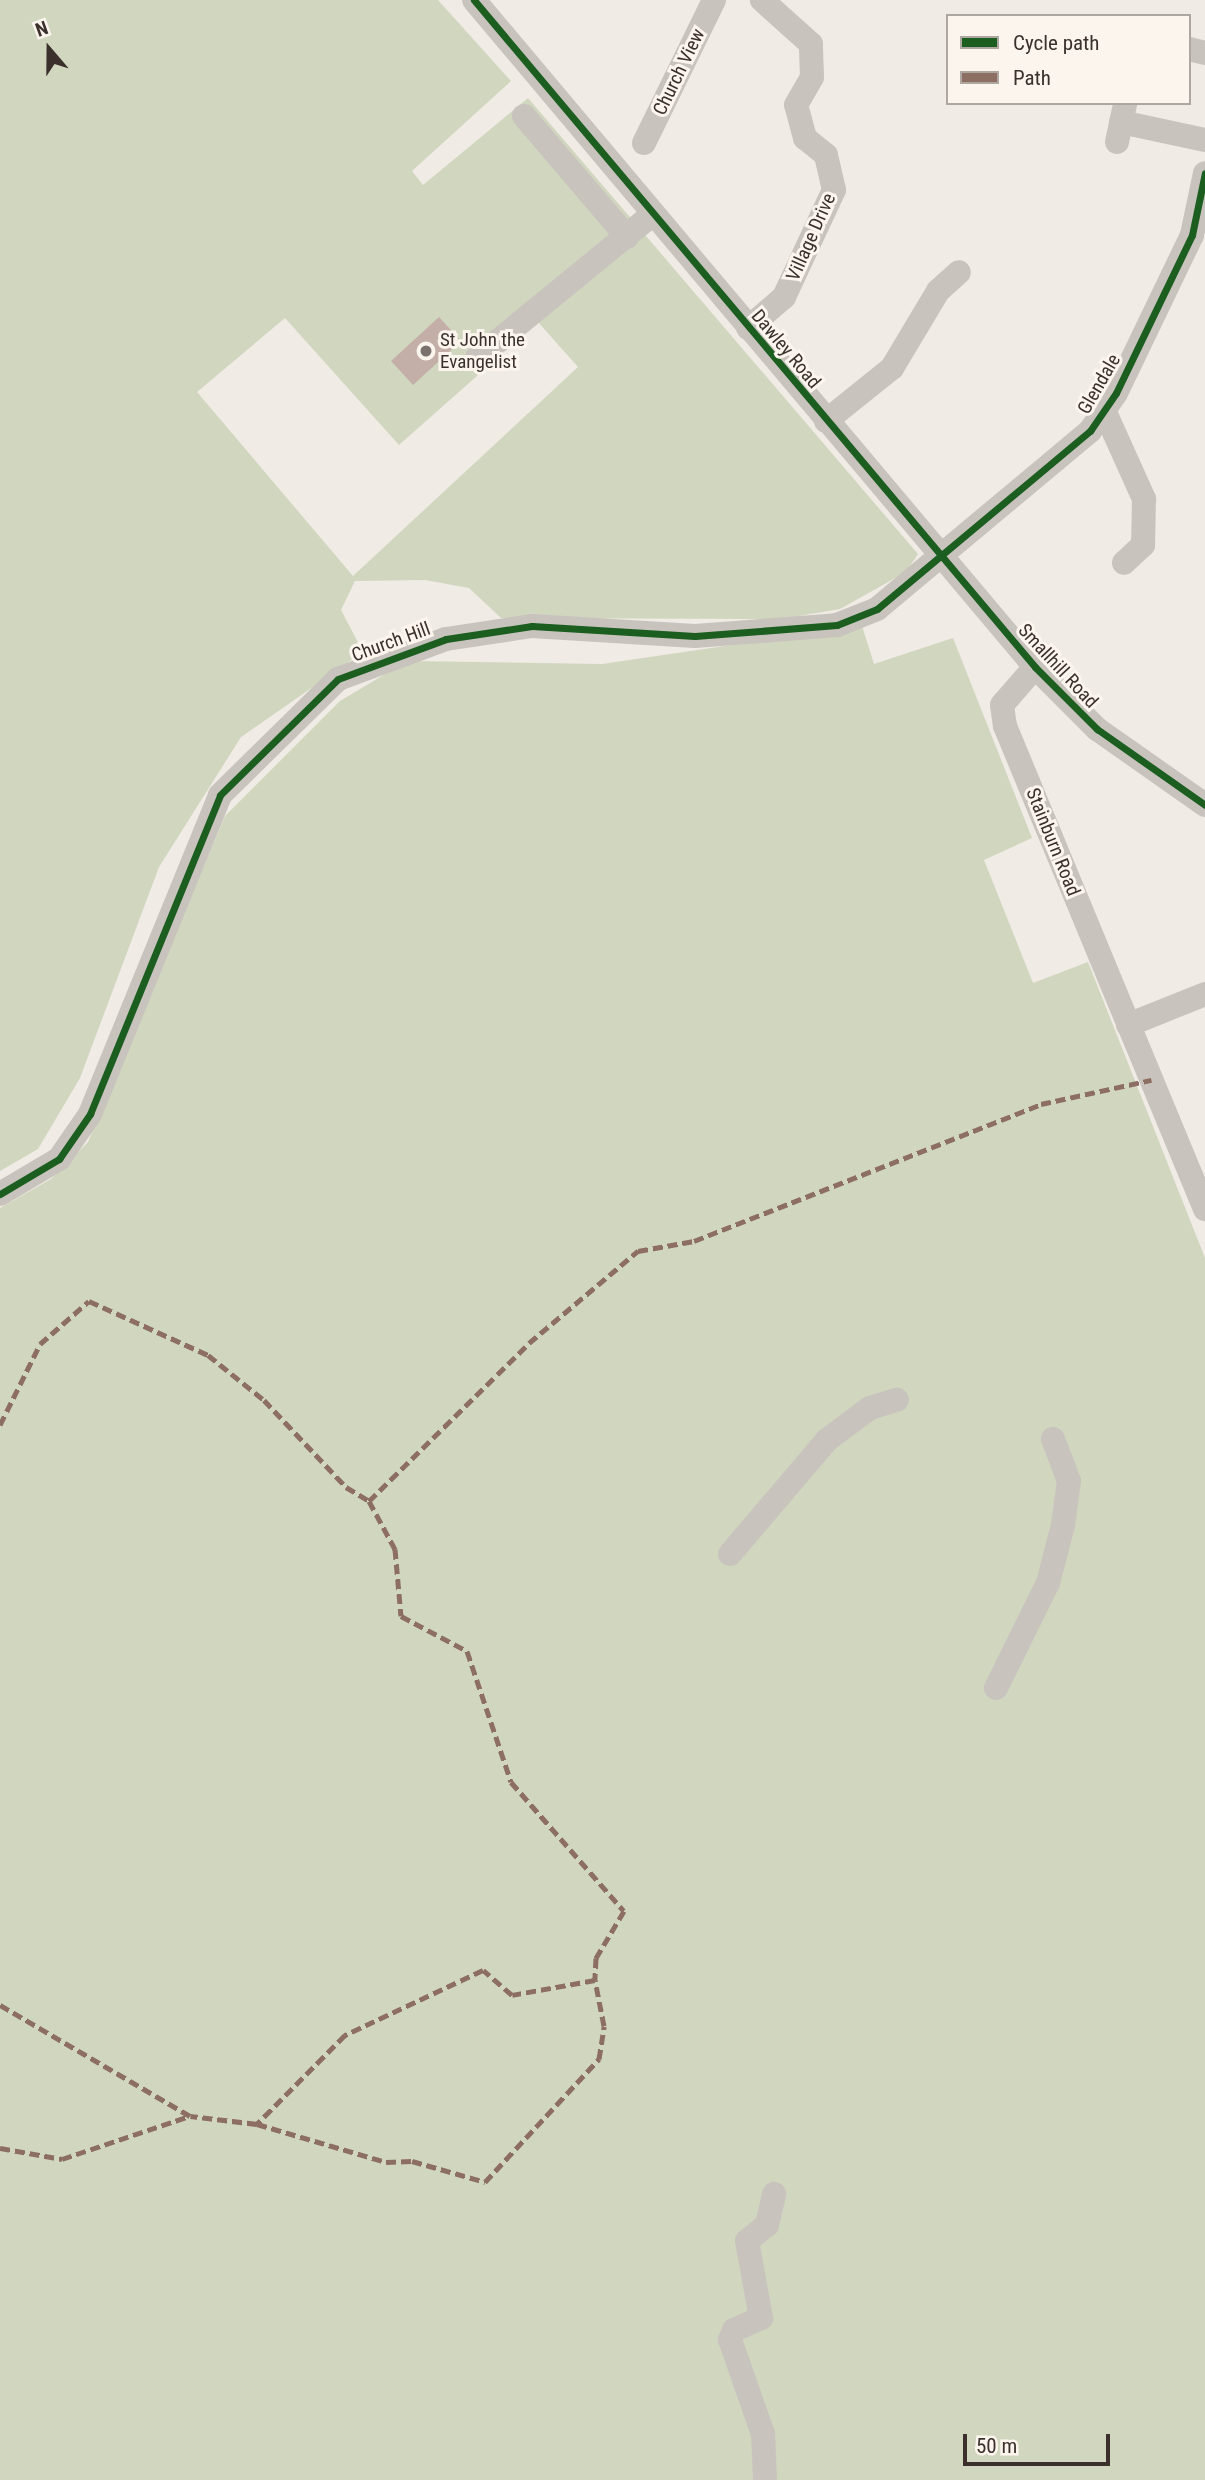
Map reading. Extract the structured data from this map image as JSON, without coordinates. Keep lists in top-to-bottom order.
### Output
{
  "streets": {
    "street": [
      "Church View",
      "Village Drive",
      "Dawley Road",
      "Glendale",
      "Church Hill",
      "Smallhill Road",
      "Stainburn Road"
    ]
  },
  "crossings": [
    ["Village Drive", "Dawley Road"],
    ["Dawley Road", "Glendale"],
    ["Dawley Road", "Church Hill"],
    ["Dawley Road", "Smallhill Road"],
    ["Glendale", "Church Hill"],
    ["Glendale", "Smallhill Road"],
    ["Church Hill", "Smallhill Road"],
    ["Smallhill Road", "Stainburn Road"]
  ],
  "places": ["St John the Evangelist"],
  "legend": ["Cycle path", "Path"],
  "scale_bar": "50 m",
  "north": "top"
}
